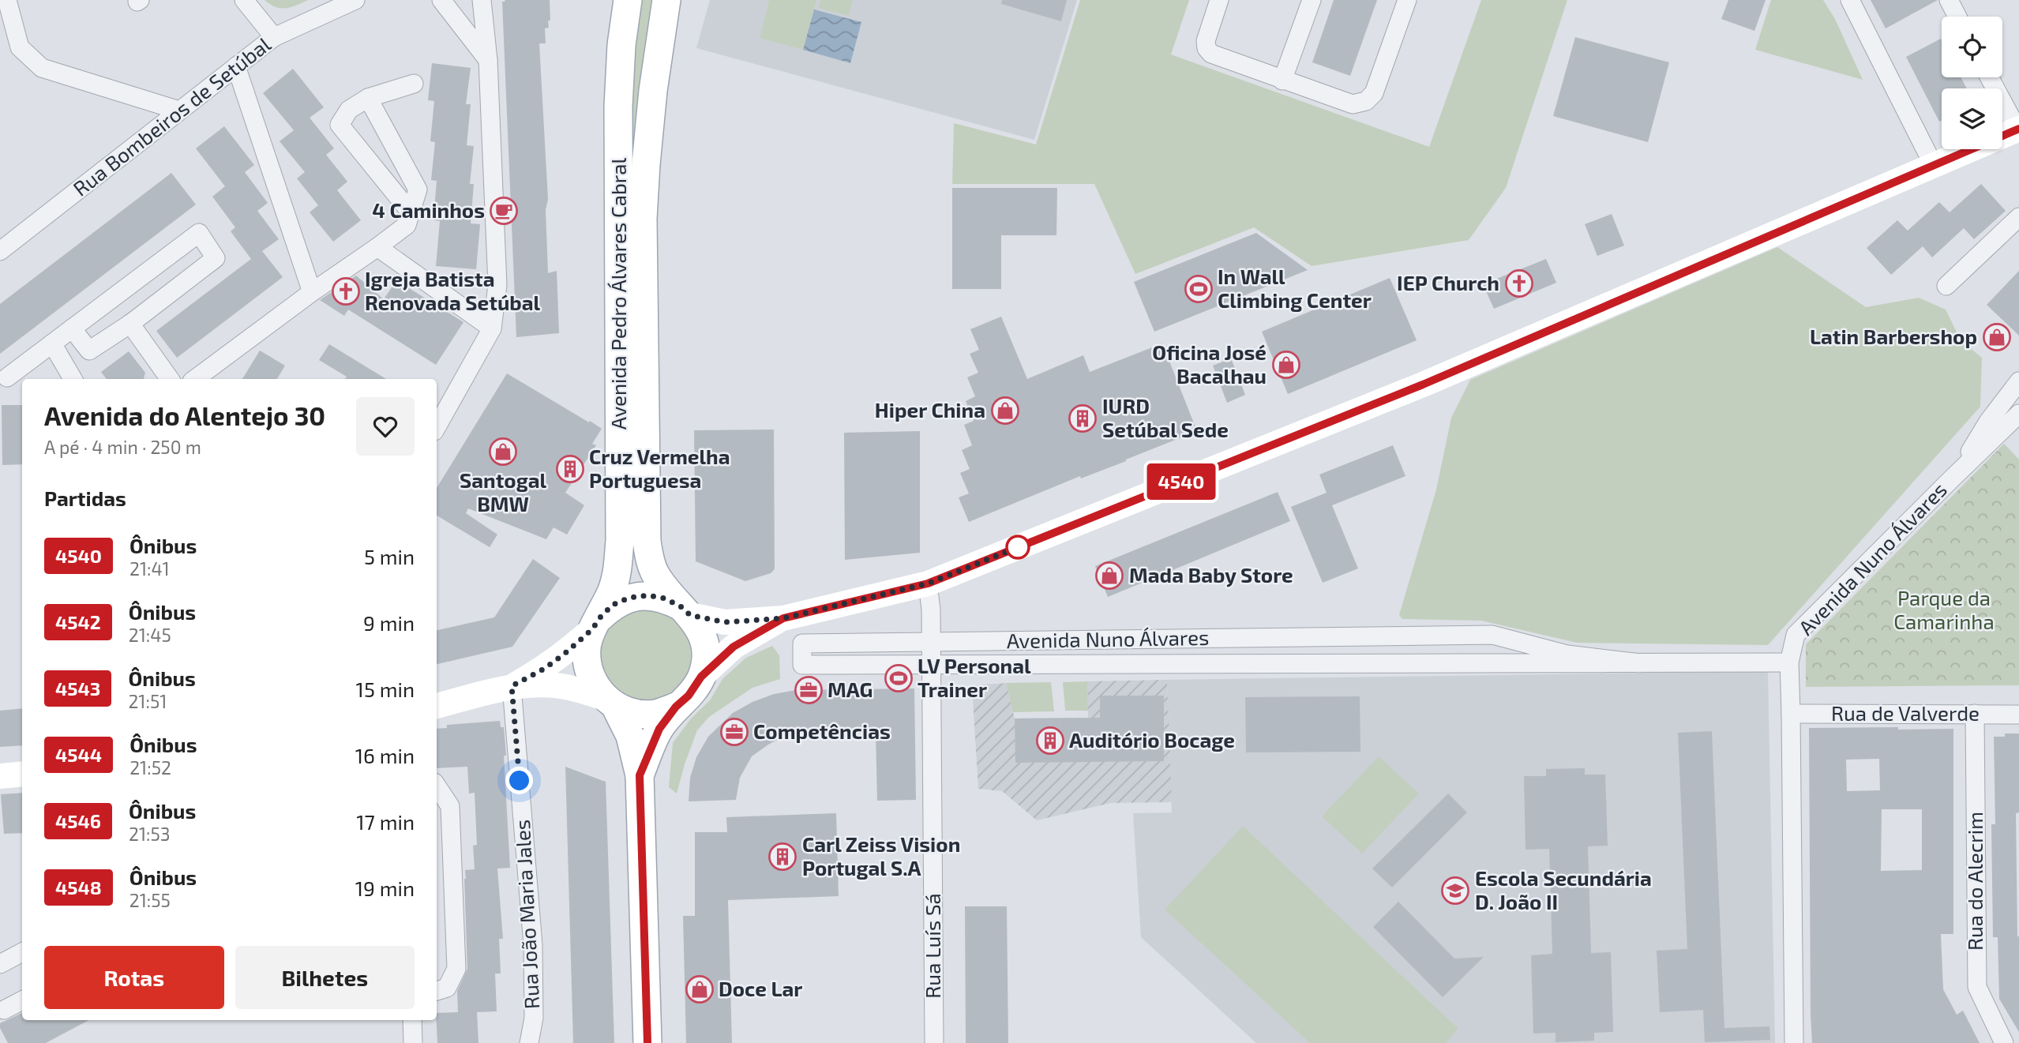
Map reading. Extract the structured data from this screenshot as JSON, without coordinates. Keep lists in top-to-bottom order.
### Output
{
  "streets": {
    "main road": ["Avenida Pedro Álvares Cabral"],
    "street": [
      "Rua Bombeiros de Setúbal",
      "Avenida Nuno Álvares",
      "Rua de Valverde",
      "Rua do Alecrim",
      "Rua João Maria Jales",
      "Rua Luís Sá"
    ]
  },
  "crossings": [
    ["Avenida Nuno Álvares", "Rua Luís Sá"],
    ["Rua de Valverde", "Rua do Alecrim"]
  ],
  "parks": ["Parque da Camarinha"],
  "places": {
    "cafe": ["4 Caminhos"],
    "church": ["IEP Church", "Igreja Batista Renovada Setúbal"],
    "sports": ["In Wall Climbing Center", "LV Personal Trainer"],
    "shop": [
      "Latin Barbershop",
      "Oficina José Bacalhau",
      "Hiper China",
      "Santogal BMW",
      "Mada Baby Store",
      "Doce Lar"
    ],
    "building": [
      "IURD Setúbal Sede",
      "Cruz Vermelha Portuguesa",
      "Auditório Bocage",
      "Carl Zeiss Vision Portugal S.A"
    ],
    "office": ["MAG", "Competências"],
    "school or university": ["Escola Secundária D. João II"]
  },
  "lines": ["bus line 4540"],
  "page": {
    "on_map": "4540",
    "heading": [
      ["Avenida do Alentejo 30", "A pé · 4 min · 250 m"],
      "Partidas"
    ],
    "list": [
      {
        "mark": "4540",
        "name": "Ônibus",
        "note": "21:41",
        "value": "5 min"
      },
      {
        "mark": "4542",
        "name": "Ônibus",
        "note": "21:45",
        "value": "9 min"
      },
      {
        "mark": "4543",
        "name": "Ônibus",
        "note": "21:51",
        "value": "15 min"
      },
      {
        "mark": "4544",
        "name": "Ônibus",
        "note": "21:52",
        "value": "16 min"
      },
      {
        "mark": "4546",
        "name": "Ônibus",
        "note": "21:53",
        "value": "17 min"
      },
      {
        "mark": "4548",
        "name": "Ônibus",
        "note": "21:55",
        "value": "19 min"
      }
    ],
    "buttons": ["Rotas", "Bilhetes"]
  }
}
